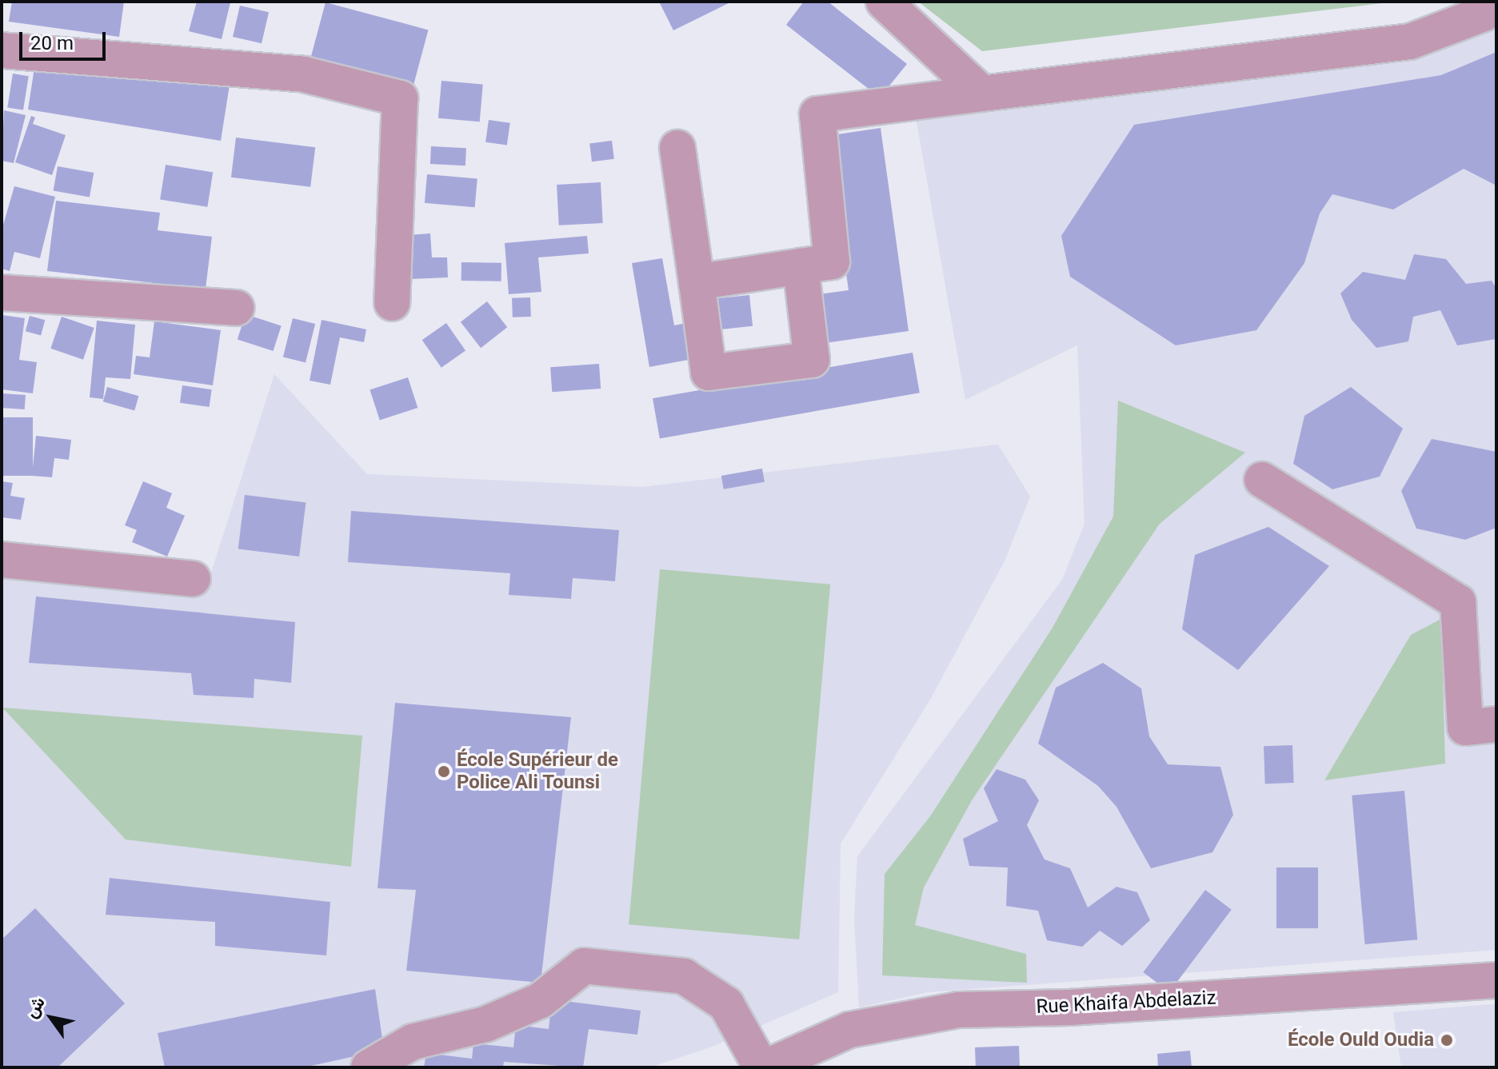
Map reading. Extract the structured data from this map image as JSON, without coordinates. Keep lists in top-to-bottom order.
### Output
{
  "streets": {
    "street": ["Rue Khaifa Abdelaziz"]
  },
  "places": ["École Supérieur de Police Ali Tounsi", "École Ould Oudia"],
  "scale_bar": "20 m",
  "north": "top left"
}
